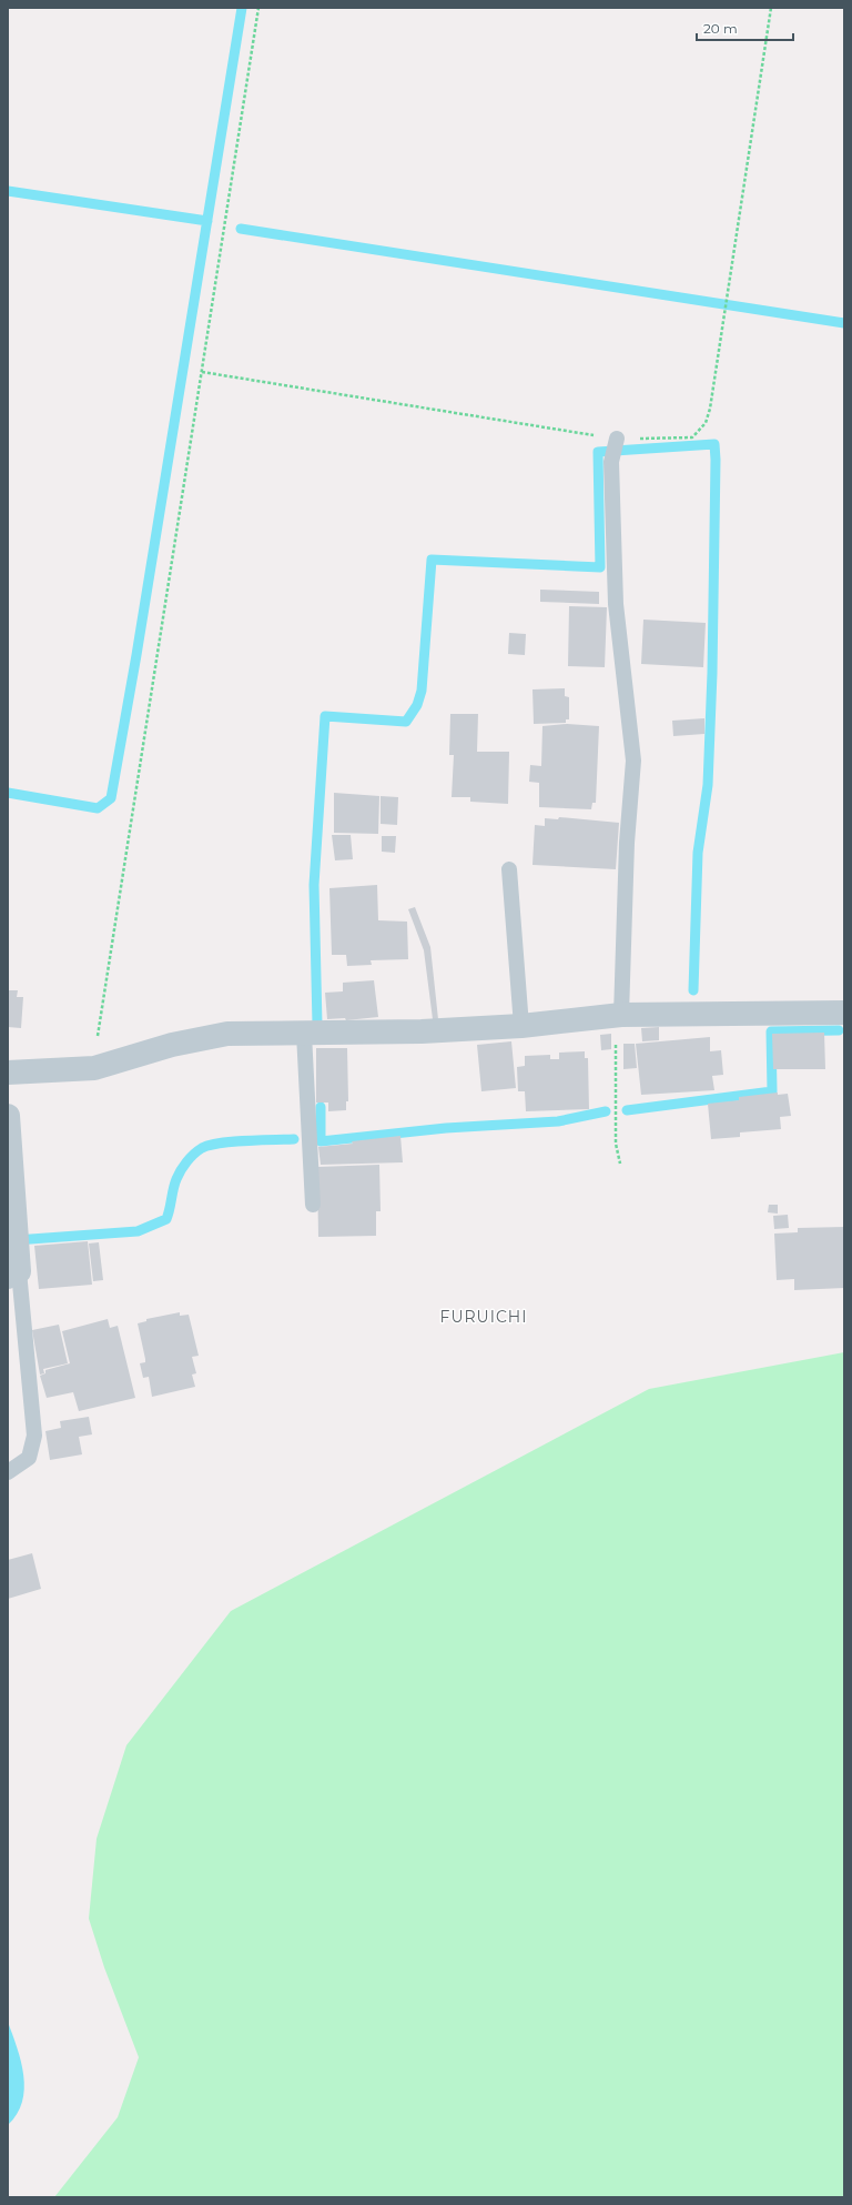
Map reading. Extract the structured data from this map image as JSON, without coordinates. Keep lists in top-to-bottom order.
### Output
{
  "districts": ["FURUICHI"],
  "scale_bar": "20 m"
}
